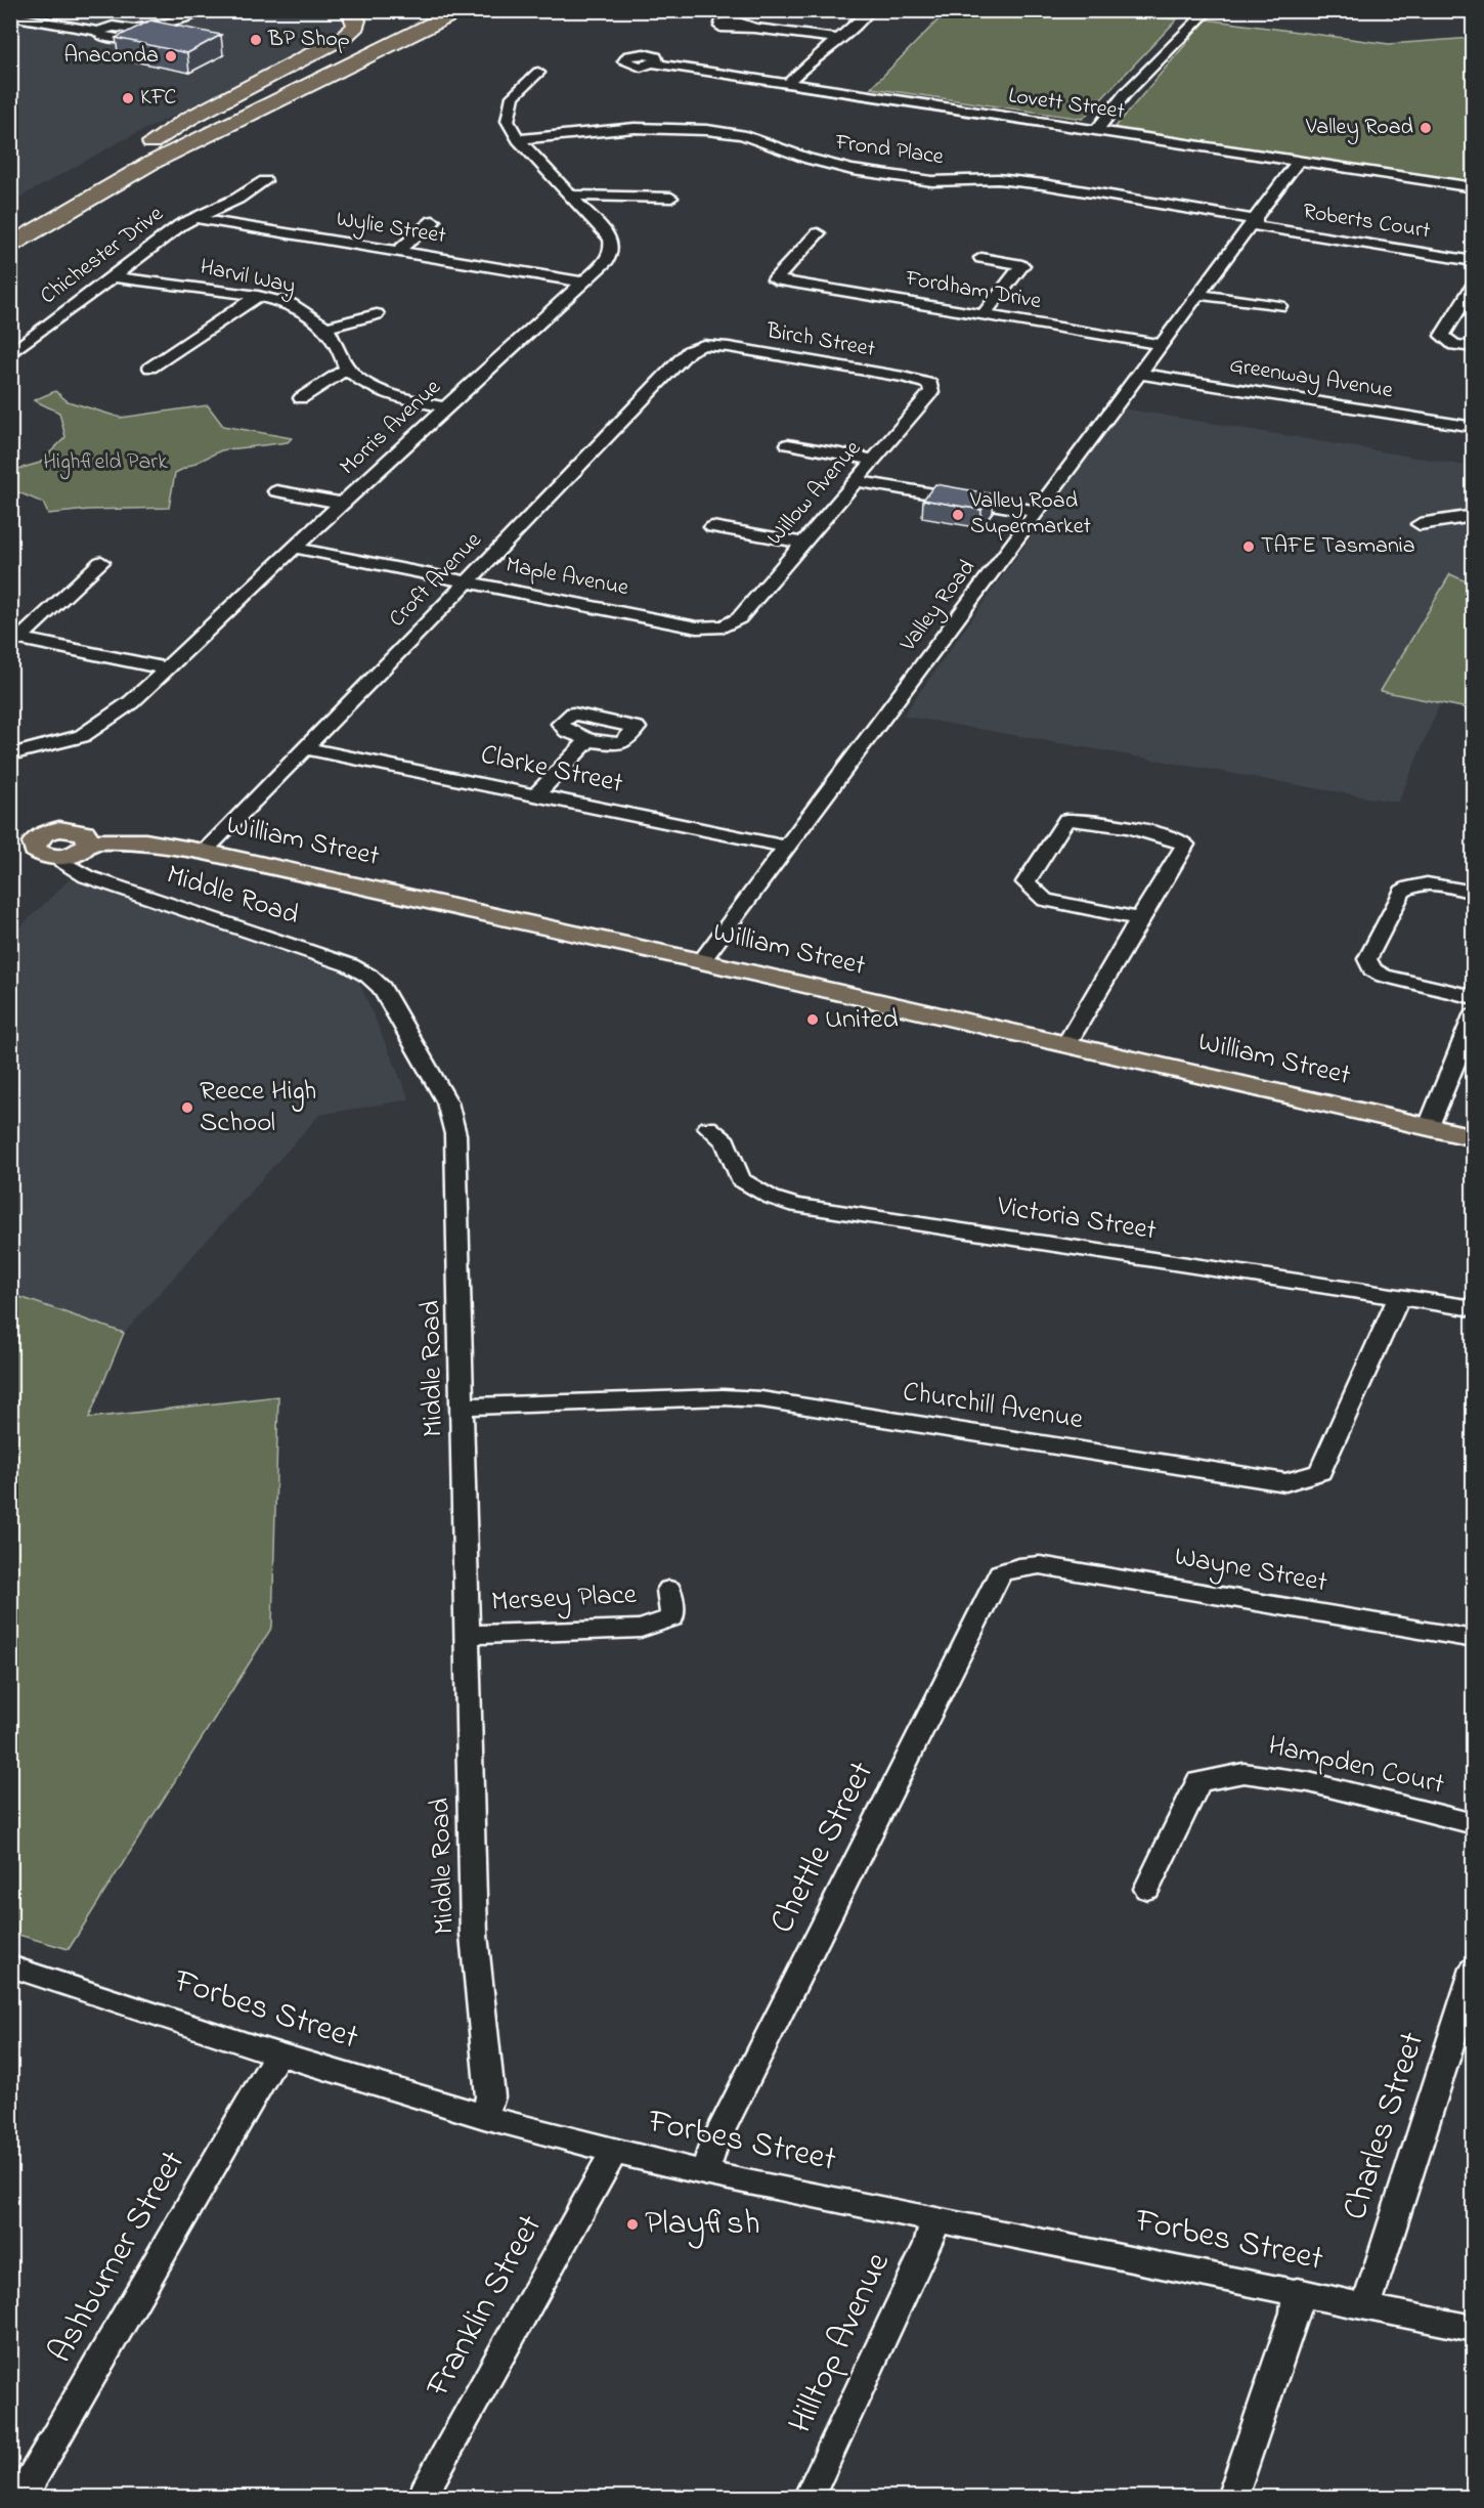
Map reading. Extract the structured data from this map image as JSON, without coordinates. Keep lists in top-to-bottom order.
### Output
{
  "streets": {
    "main road": ["William Street"],
    "street": [
      "Lovett Street",
      "Frond Place",
      "Roberts Court",
      "Wylie Street",
      "Chichester Drive",
      "Harvil Way",
      "Fordham Drive",
      "Birch Street",
      "Greenway Avenue",
      "Morris Avenue",
      "Willow Avenue",
      "Maple Avenue",
      "Croft Avenue",
      "Valley Road",
      "Clarke Street",
      "Middle Road",
      "Victoria Street",
      "Churchill Avenue",
      "Wayne Street",
      "Mersey Place",
      "Hampden Court",
      "Chettle Street",
      "Forbes Street",
      "Charles Street",
      "Ashburner Street",
      "Franklin Street",
      "Hilltop Avenue"
    ]
  },
  "crossings": [
    ["Lovett Street", "Valley Road"],
    ["Frond Place", "Roberts Court"],
    ["Frond Place", "Morris Avenue"],
    ["Frond Place", "Valley Road"],
    ["Roberts Court", "Valley Road"],
    ["Wylie Street", "Chichester Drive"],
    ["Wylie Street", "Morris Avenue"],
    ["Chichester Drive", "Harvil Way"],
    ["Harvil Way", "Morris Avenue"],
    ["Fordham Drive", "Valley Road"],
    ["Birch Street", "Willow Avenue"],
    ["Birch Street", "Croft Avenue"],
    ["Greenway Avenue", "Valley Road"],
    ["Morris Avenue", "Maple Avenue"],
    ["Willow Avenue", "Maple Avenue"],
    ["Maple Avenue", "Croft Avenue"],
    ["Croft Avenue", "Clarke Street"],
    ["Croft Avenue", "William Street"],
    ["Valley Road", "Clarke Street"],
    ["Valley Road", "William Street"],
    ["Middle Road", "Churchill Avenue"],
    ["Middle Road", "Mersey Place"],
    ["Middle Road", "Forbes Street"],
    ["Victoria Street", "Churchill Avenue"],
    ["Wayne Street", "Chettle Street"],
    ["Chettle Street", "Forbes Street"],
    ["Forbes Street", "Charles Street"],
    ["Forbes Street", "Ashburner Street"],
    ["Forbes Street", "Franklin Street"],
    ["Forbes Street", "Hilltop Avenue"]
  ],
  "parks": ["Highfield Park"],
  "places": [
    "BP Shop",
    "Anaconda",
    "KFC",
    "Valley Road",
    "Valley Road Supermarket",
    "TAFE Tasmania",
    "United",
    "Reece High School",
    "Playfish"
  ]
}
